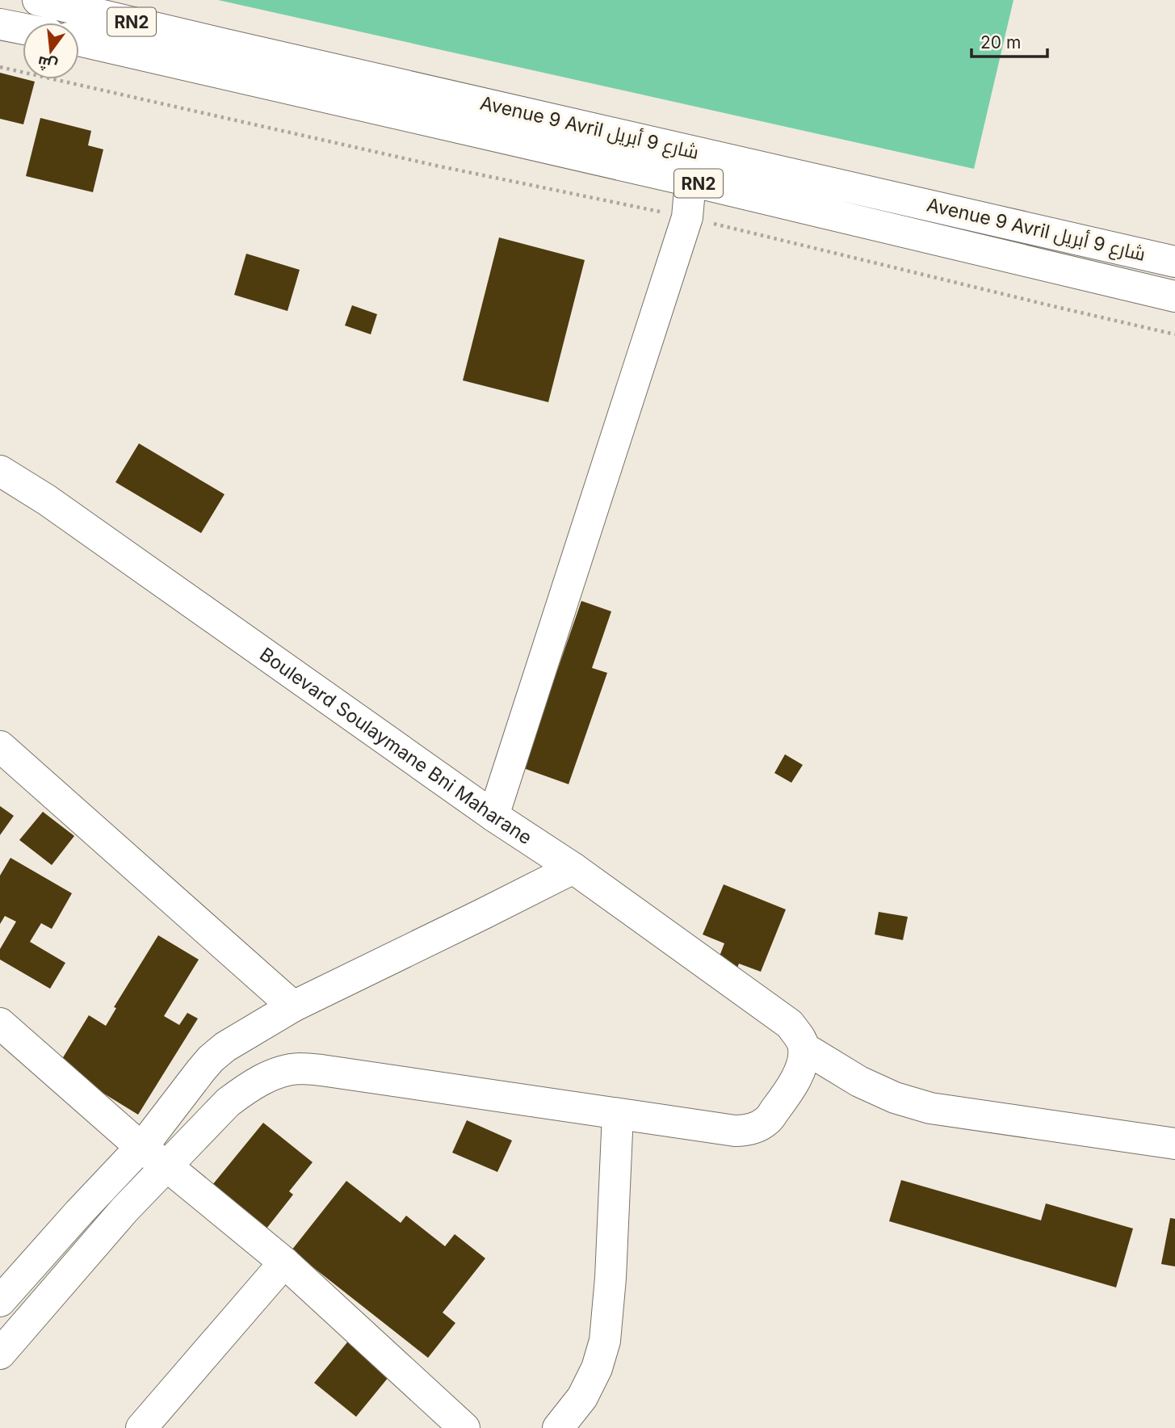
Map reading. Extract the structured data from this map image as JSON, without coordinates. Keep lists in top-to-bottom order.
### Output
{
  "streets": {
    "main road": ["RN2", "Avenue 9 Avril شارع 9 أبريل", "Boulevard Soulaymane Bni Maharane"]
  },
  "scale_bar": "20 m",
  "north": "bottom"
}
